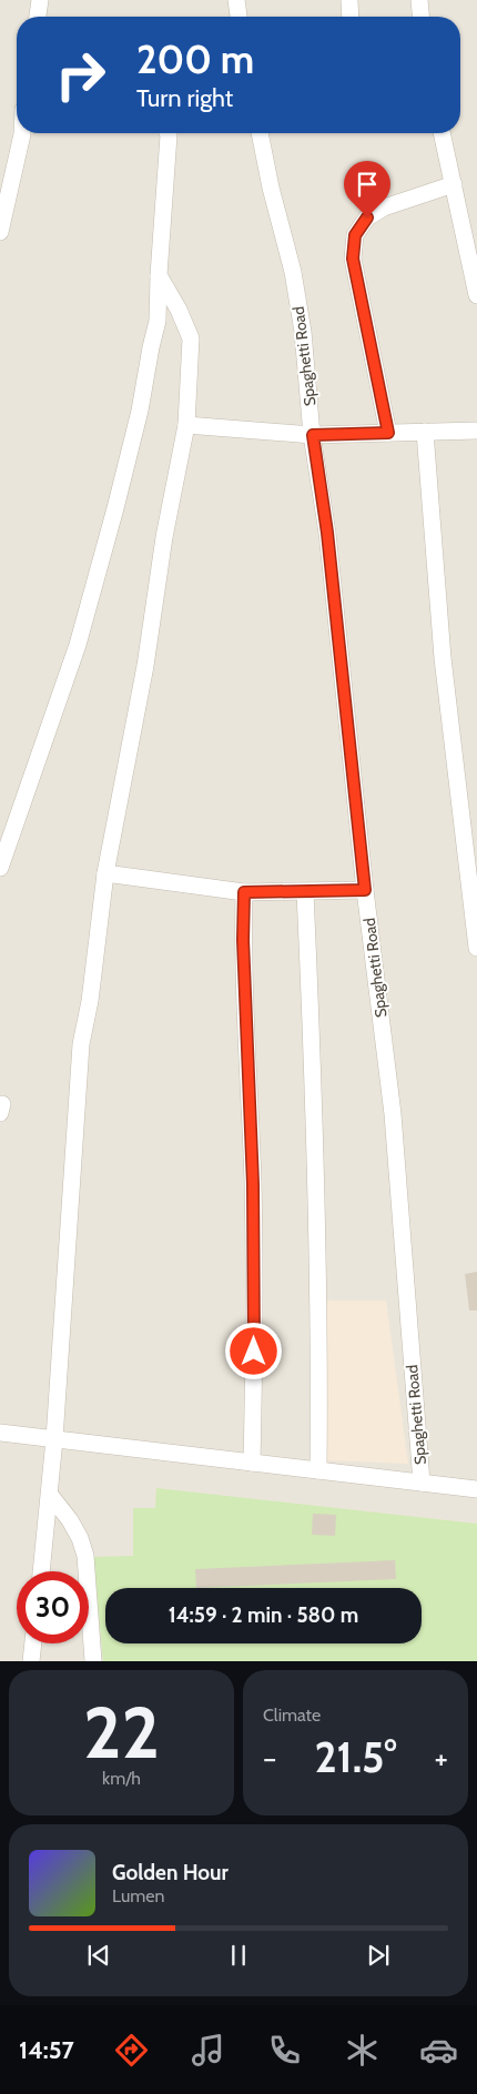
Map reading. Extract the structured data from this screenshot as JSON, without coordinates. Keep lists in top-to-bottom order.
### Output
{
  "streets": {
    "street": ["Spaghetti Road"]
  },
  "page": {
    "turn": ["200 m", "Turn right"],
    "limit": "30",
    "trip": "14:59 · 2 min · 580 m",
    "tile": [
      ["22", "km/h"],
      "Climate"
    ],
    "heat": ["−", "21.5°", "+"],
    "song": ["Golden Hour", "Lumen"],
    "tabs": "14:57"
  }
}
